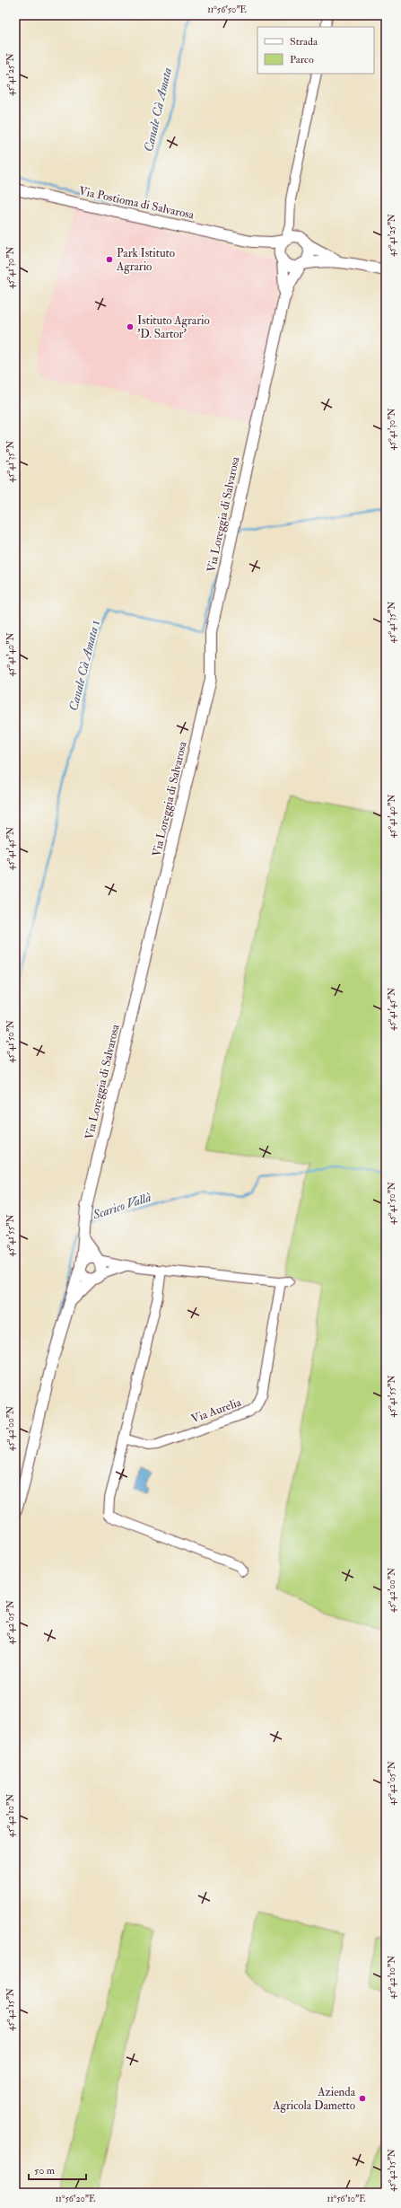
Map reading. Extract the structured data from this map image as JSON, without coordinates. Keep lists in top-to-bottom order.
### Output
{
  "streets": {
    "street": ["Via Postioma di Salvarosa", "Via Loreggia di Salvarosa", "Via Aurelia"]
  },
  "crossings": [
    ["Via Postioma di Salvarosa", "Via Loreggia di Salvarosa"]
  ],
  "water": ["Canale Cà Amata", "Canale Cà Amata 1", "Scarico Vallà"],
  "places": ["Park Istituto Agrario", "Istituto Agrario 'D. Sartor'", "Azienda Agricola Dametto"],
  "legend": ["Strada", "Parco"],
  "scale_bar": "50 m",
  "coordinates": [
    "11°56'50\"E",
    "45°41'25\"N",
    "45°41'30\"N",
    "45°41'35\"N",
    "45°41'40\"N",
    "45°41'45\"N",
    "45°41'50\"N",
    "45°41'55\"N",
    "45°42'00\"N",
    "45°42'05\"N",
    "45°42'10\"N",
    "45°42'15\"N",
    "11°56'20\"E",
    "11°56'10\"E"
  ]
}
